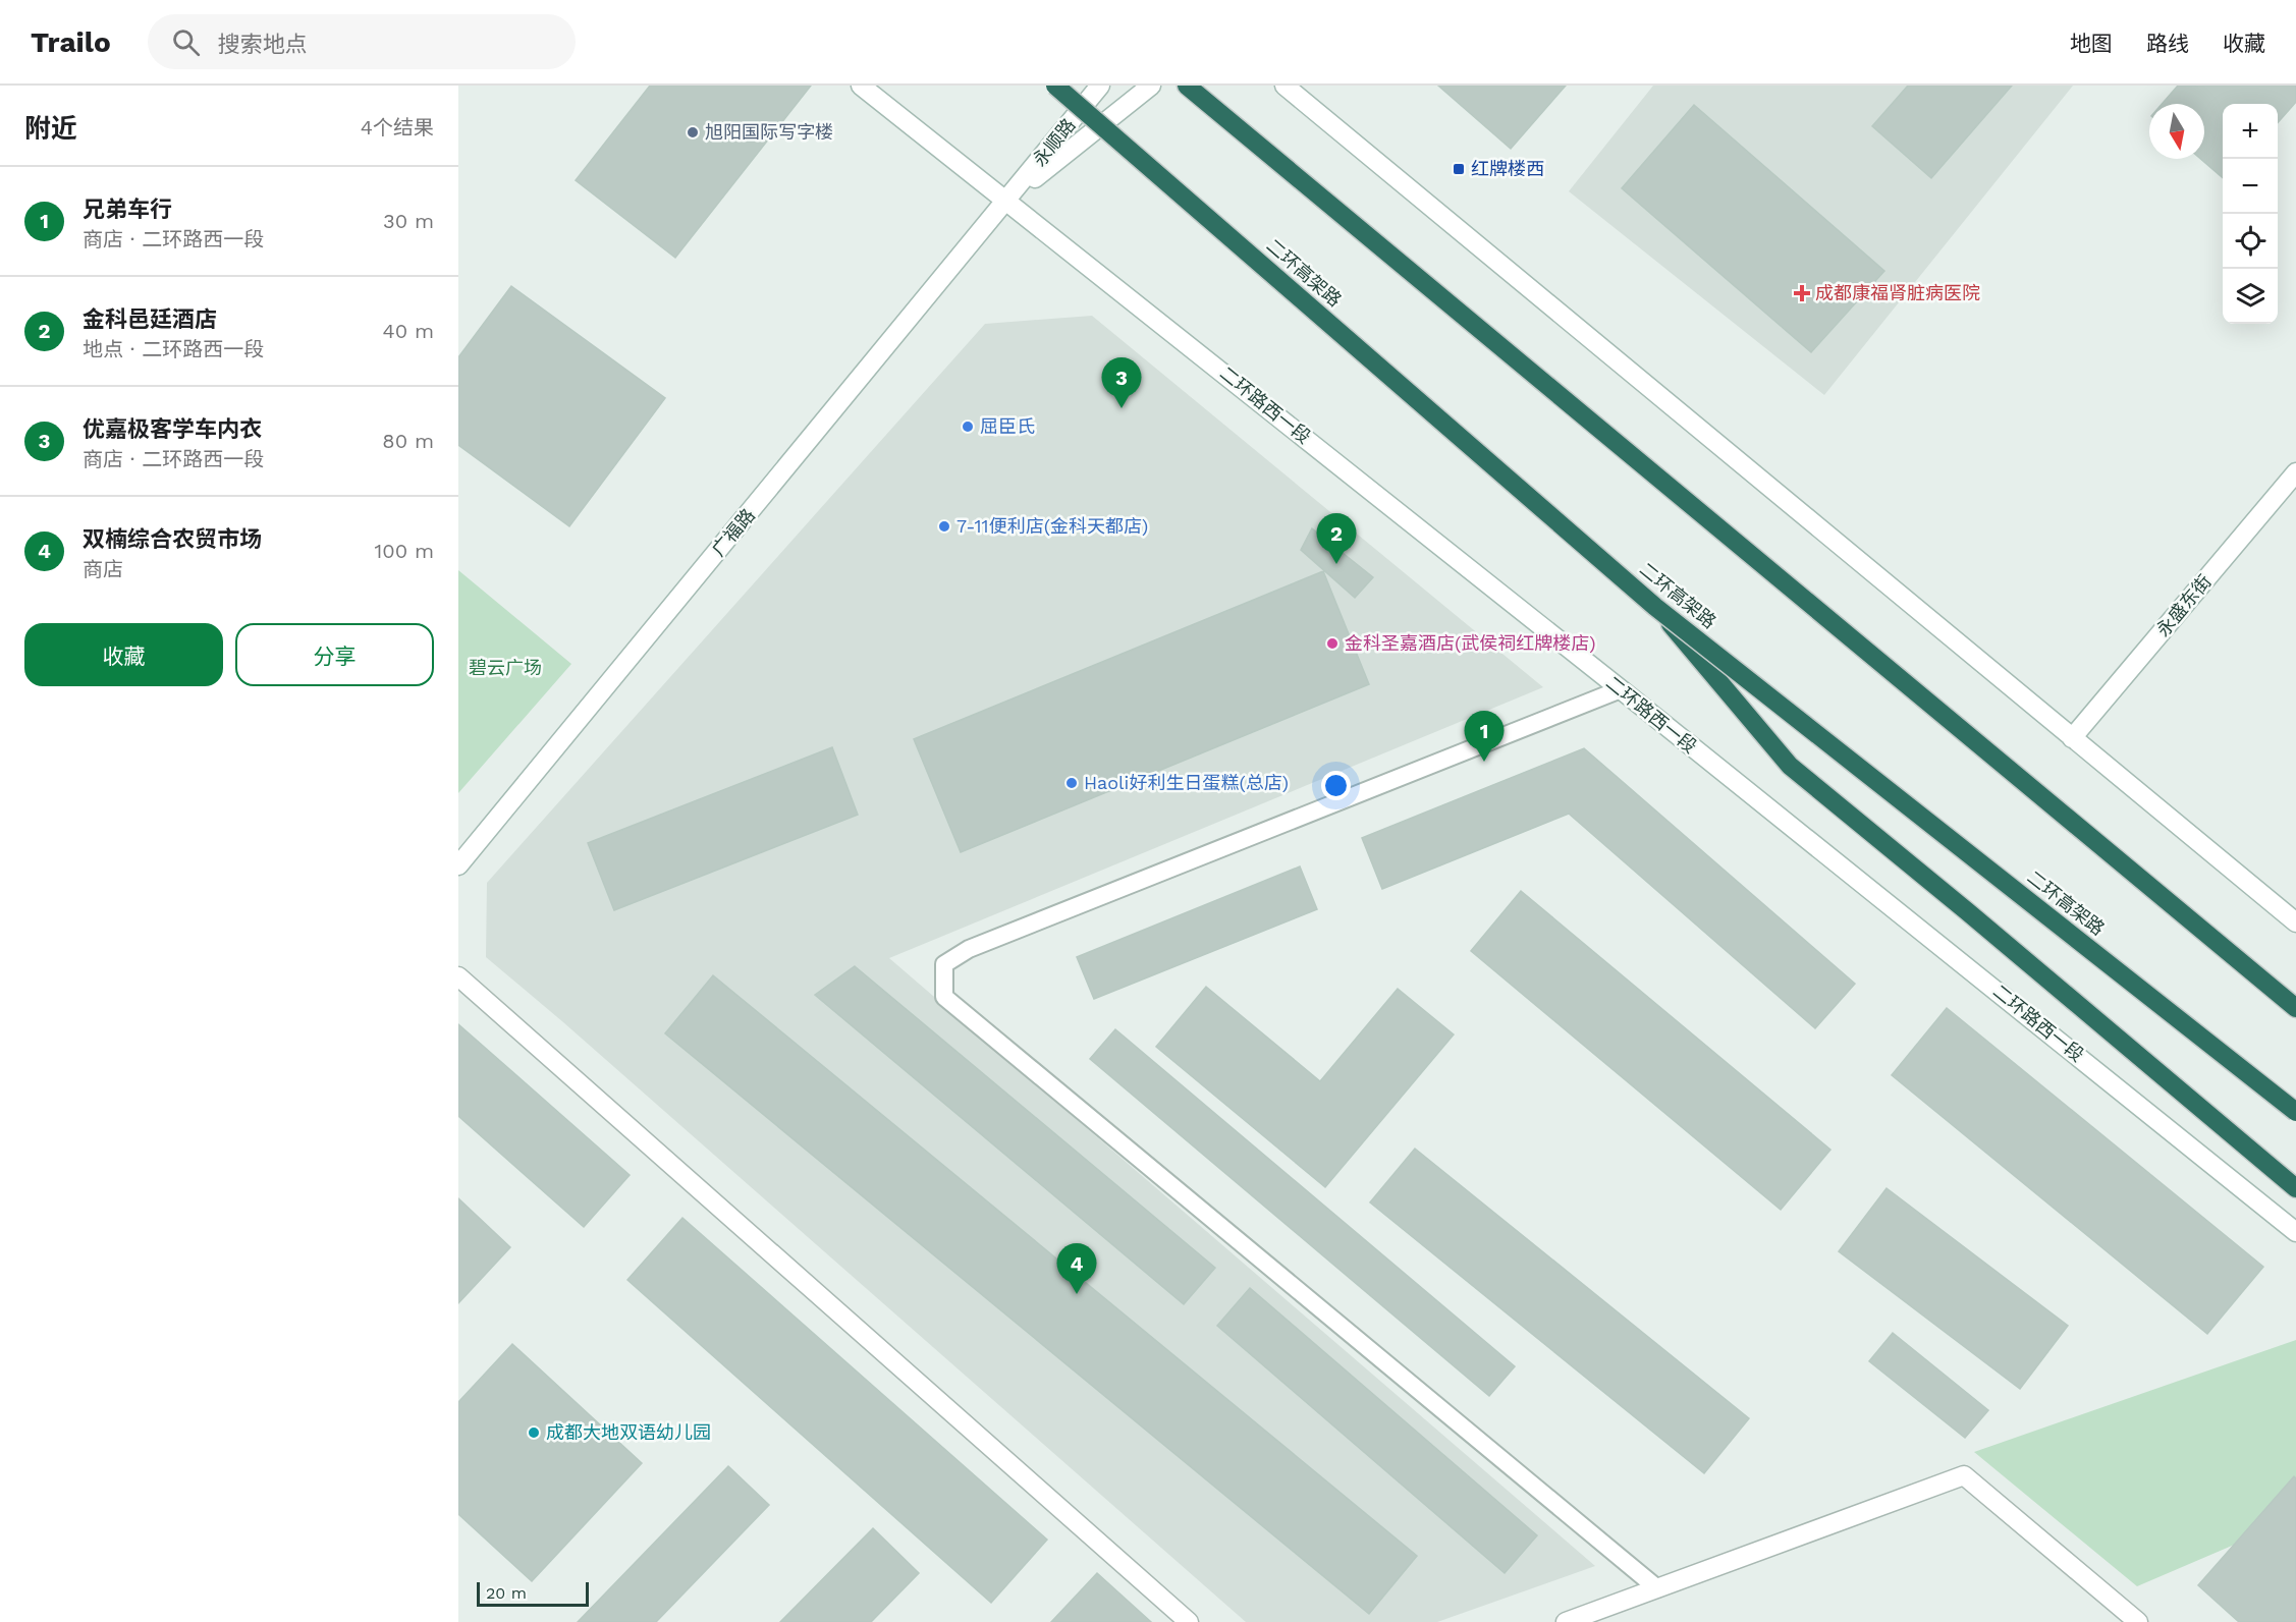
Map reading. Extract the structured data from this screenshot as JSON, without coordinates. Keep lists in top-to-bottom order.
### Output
{
  "streets": {
    "highway": ["二环高架路"],
    "main road": [
      "永顺路",
      "二环路西一段",
      "广福路",
      "永盛东街"
    ]
  },
  "crossings": [
    ["永顺路", "二环路西一段"],
    ["永顺路", "广福路"],
    ["二环路西一段", "广福路"]
  ],
  "parks": ["碧云广场"],
  "places": {
    "other": [
      "旭阳国际写字楼",
      "屈臣氏",
      "7-11便利店(金科天都店)",
      "金科圣嘉酒店(武侯祠红牌楼店)",
      "Haoli好利生日蛋糕(总店)",
      "成都大地双语幼儿园"
    ],
    "transit": ["红牌楼西"],
    "health": ["成都康福肾脏病医院"]
  },
  "scale_bar": "20 m",
  "north": "bottom",
  "page": {
    "header": "Trailo",
    "search": "搜索地点",
    "nav": ["地图", "路线", "收藏"],
    "heading": ["附近", "4个结果"],
    "map_buttons": ["+", "−"],
    "list": [
      {
        "mark": "1",
        "name": "兄弟车行",
        "note": "商店 · 二环路西一段",
        "value": "30 m"
      },
      {
        "mark": "2",
        "name": "金科邑廷酒店",
        "note": "地点 · 二环路西一段",
        "value": "40 m"
      },
      {
        "mark": "3",
        "name": "优嘉极客学车内衣",
        "note": "商店 · 二环路西一段",
        "value": "80 m"
      },
      {
        "mark": "4",
        "name": "双楠综合农贸市场",
        "note": "商店",
        "value": "100 m"
      }
    ],
    "pins": [
      "3",
      "2",
      "1",
      "4"
    ],
    "buttons": ["收藏", "分享"],
    "scale": "20 m"
  }
}
